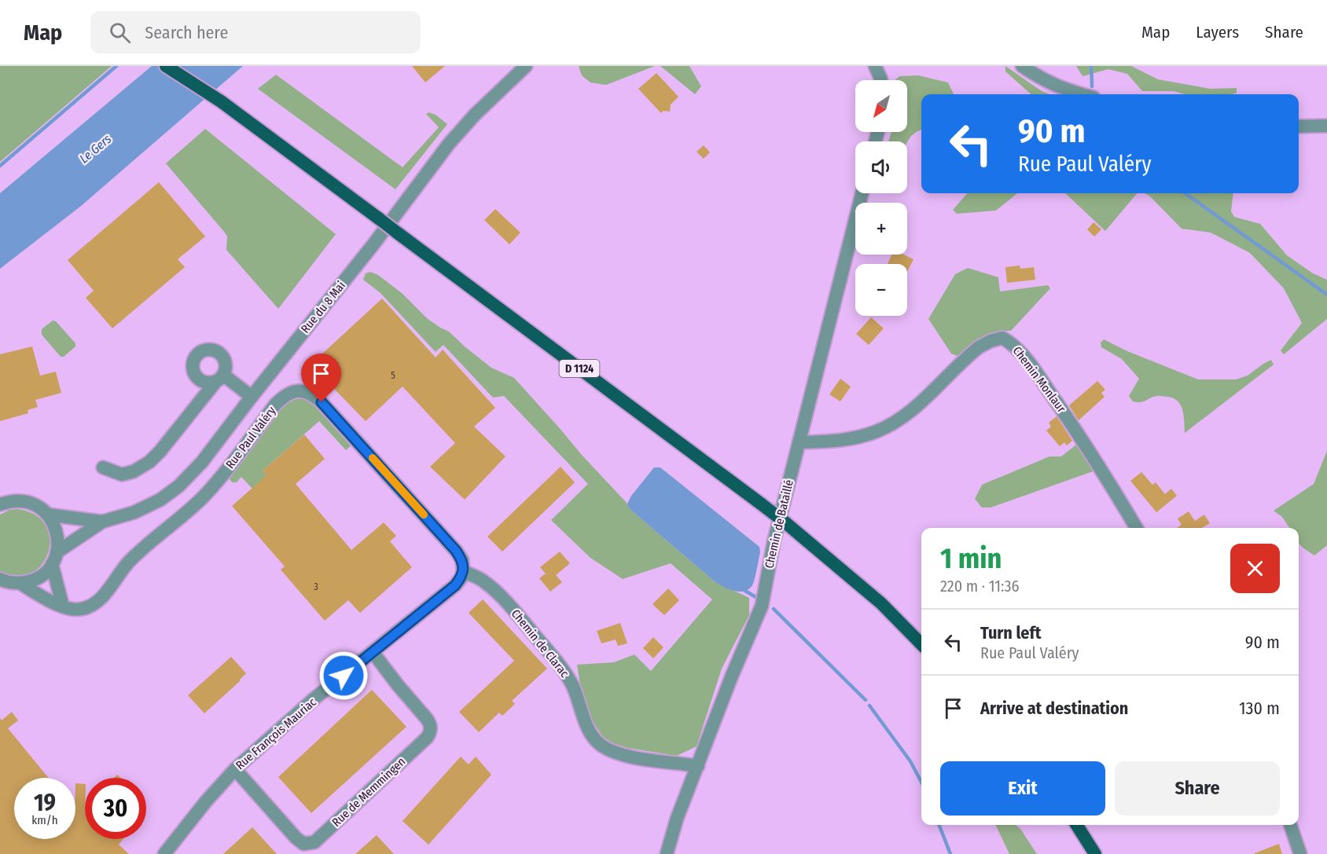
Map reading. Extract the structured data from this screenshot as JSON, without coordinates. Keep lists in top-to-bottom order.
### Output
{
  "streets": {
    "highway": ["D 1124"],
    "street": [
      "Rue du 8 Mai",
      "Chemin Monlaur",
      "Rue Paul Valéry",
      "Chemin de Bataillé",
      "Chemin de Clarac",
      "Rue François Mauriac",
      "Rue de Memmingen"
    ]
  },
  "crossings": [
    ["Rue du 8 Mai", "Rue Paul Valéry"],
    ["Chemin Monlaur", "Chemin de Bataillé"],
    ["Rue Paul Valéry", "Chemin de Clarac"],
    ["Rue Paul Valéry", "Rue François Mauriac"],
    ["Chemin de Bataillé", "Chemin de Clarac"],
    ["Chemin de Clarac", "Rue François Mauriac"],
    ["Rue François Mauriac", "Rue de Memmingen"]
  ],
  "water": ["Le Gers"],
  "house_numbers": ["5", "3"],
  "north": "bottom left",
  "page": {
    "header": "Map",
    "search": "Search here",
    "nav": ["Map", "Layers", "Share"],
    "map_buttons": ["+", "−"],
    "turn": ["90 m", "Rue Paul Valéry"],
    "heading": ["1 min", "220 m · 11:36"],
    "list": [
      {
        "name": "Turn left",
        "note": "Rue Paul Valéry",
        "value": "90 m"
      },
      {
        "name": "Arrive at destination",
        "value": "130 m"
      }
    ],
    "buttons": ["Exit", "Share"],
    "speed": "19 km/h",
    "limit": "30"
  }
}
